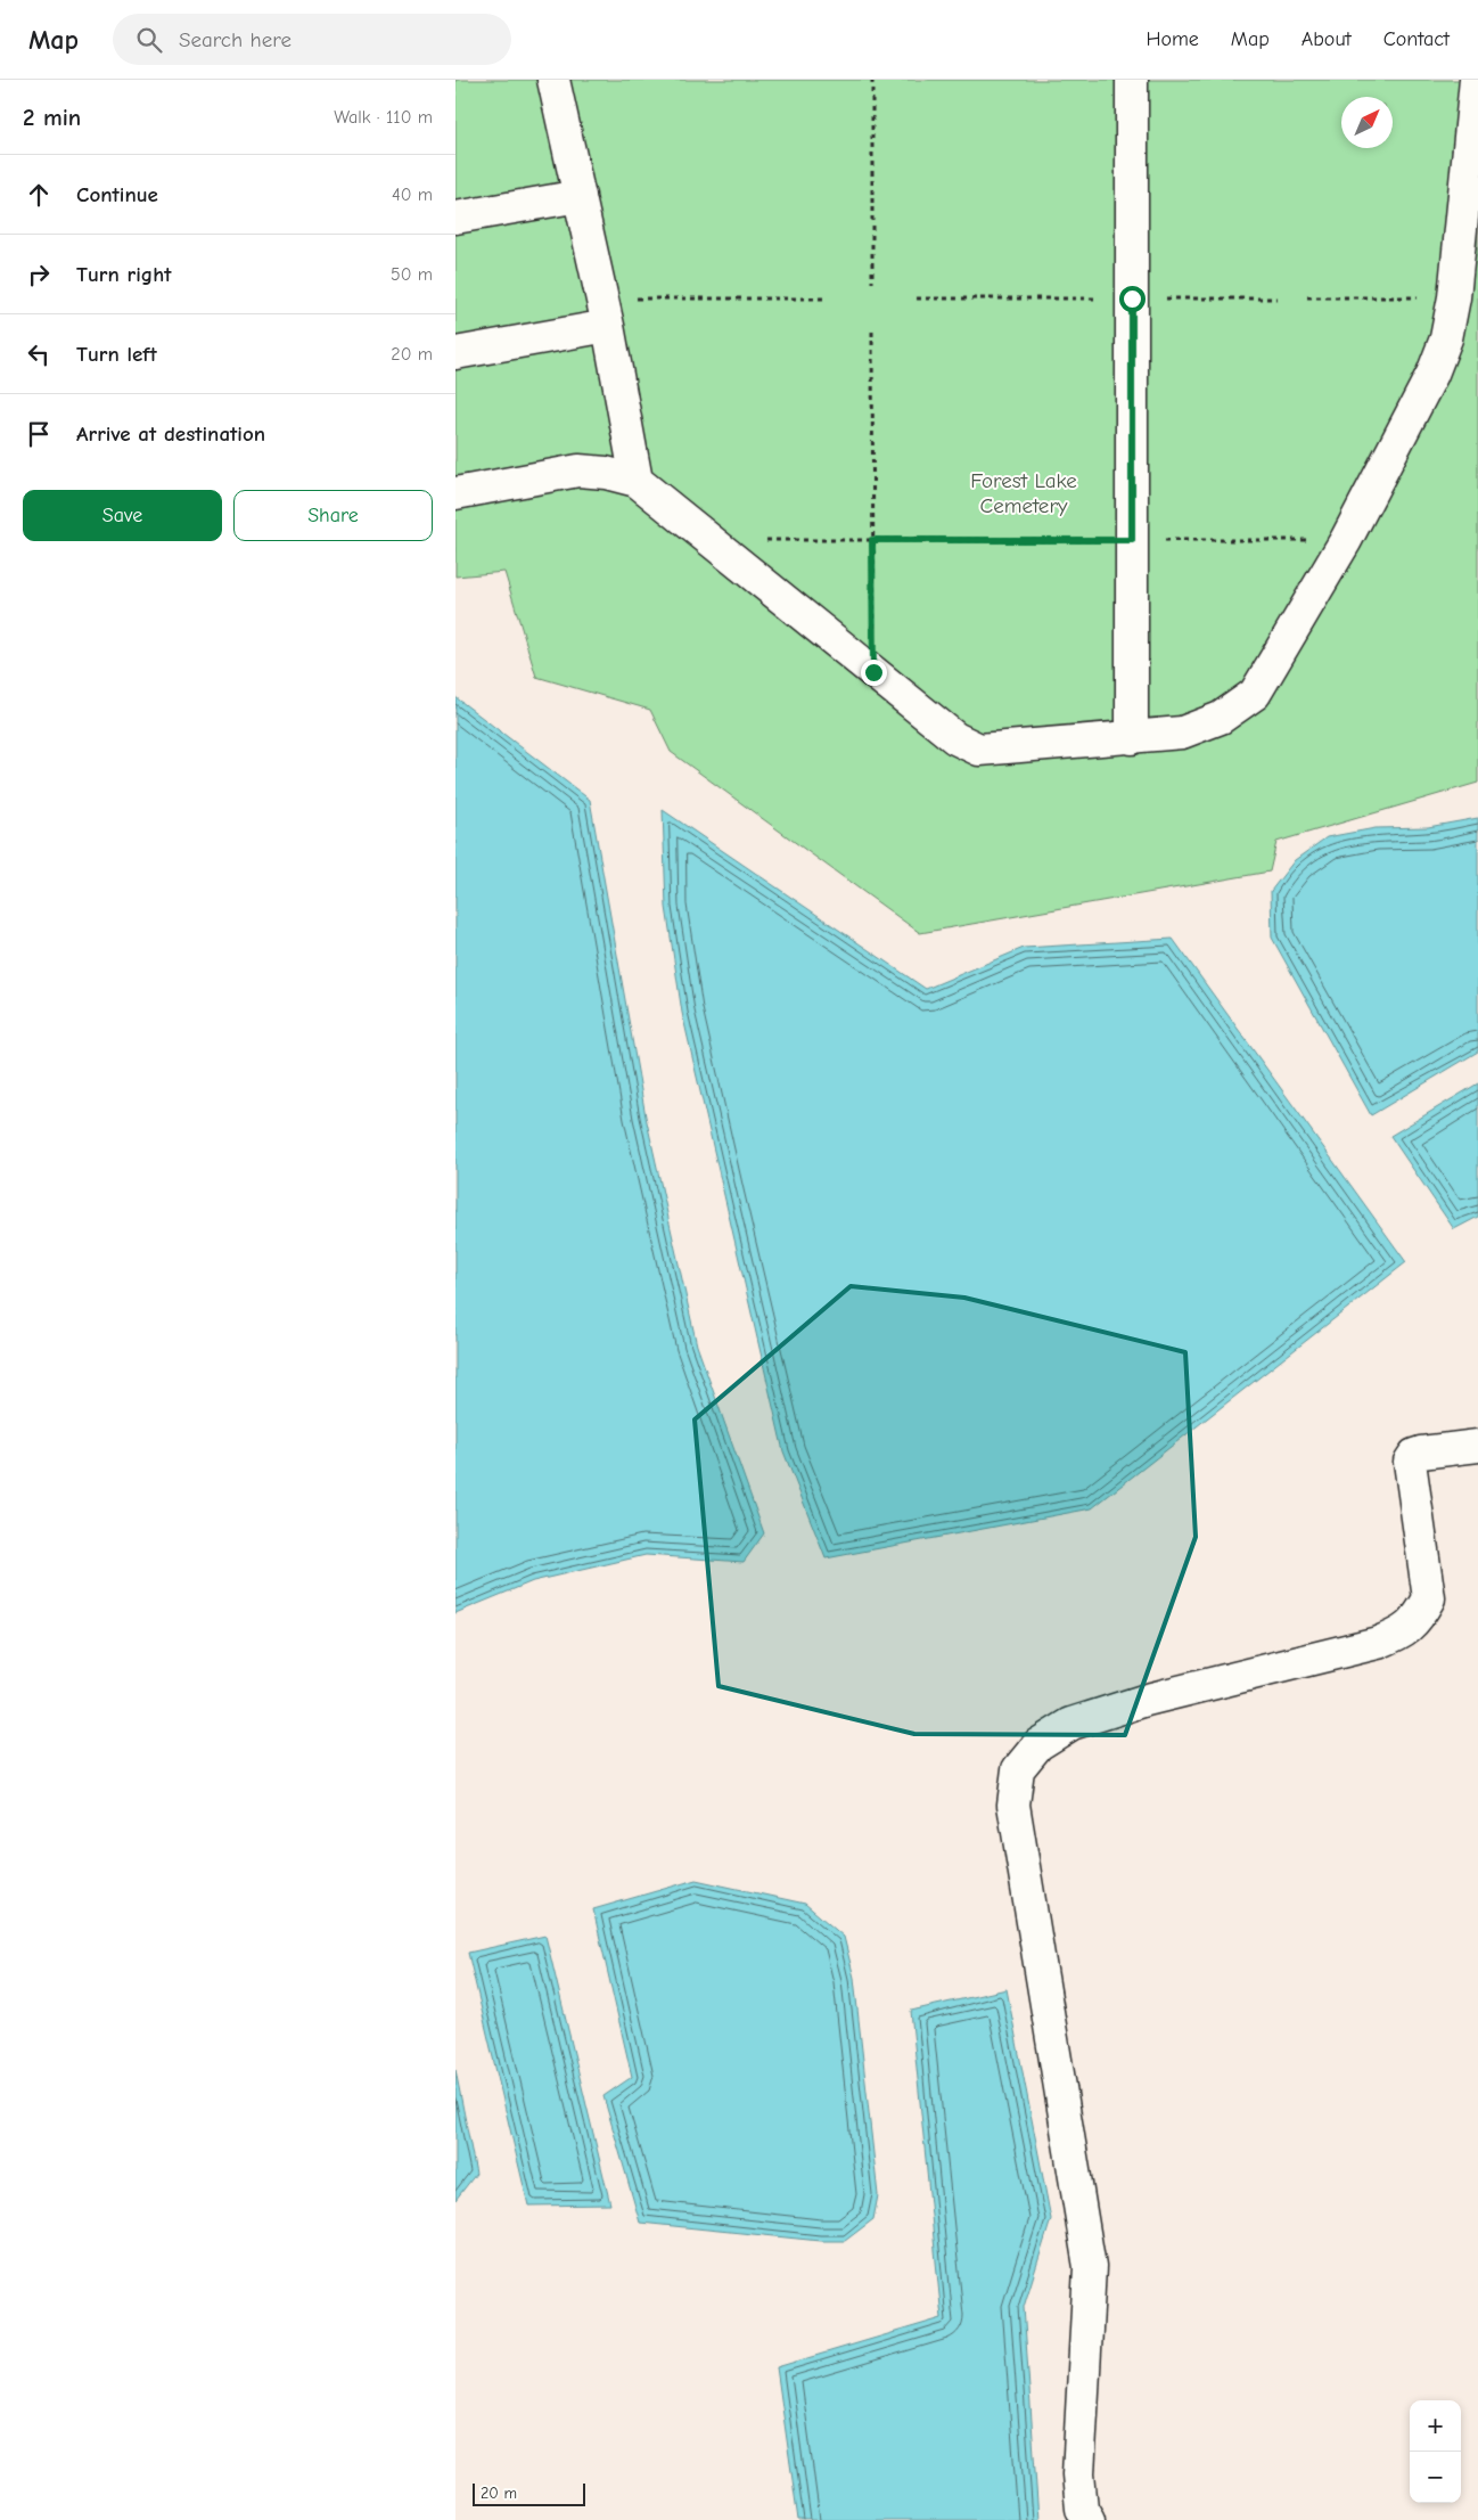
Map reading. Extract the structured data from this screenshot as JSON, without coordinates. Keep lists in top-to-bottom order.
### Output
{
  "parks": ["Forest Lake Cemetery"],
  "scale_bar": "20 m",
  "north": "top right",
  "page": {
    "header": "Map",
    "search": "Search here",
    "nav": [
      "Home",
      "Map",
      "About",
      "Contact"
    ],
    "heading": ["2 min", "Walk · 110 m"],
    "list": [
      ["Continue", "40 m"],
      ["Turn right", "50 m"],
      ["Turn left", "20 m"],
      "Arrive at destination"
    ],
    "buttons": ["Save", "Share"],
    "map_buttons": ["+", "−"],
    "scale": "20 m"
  }
}
